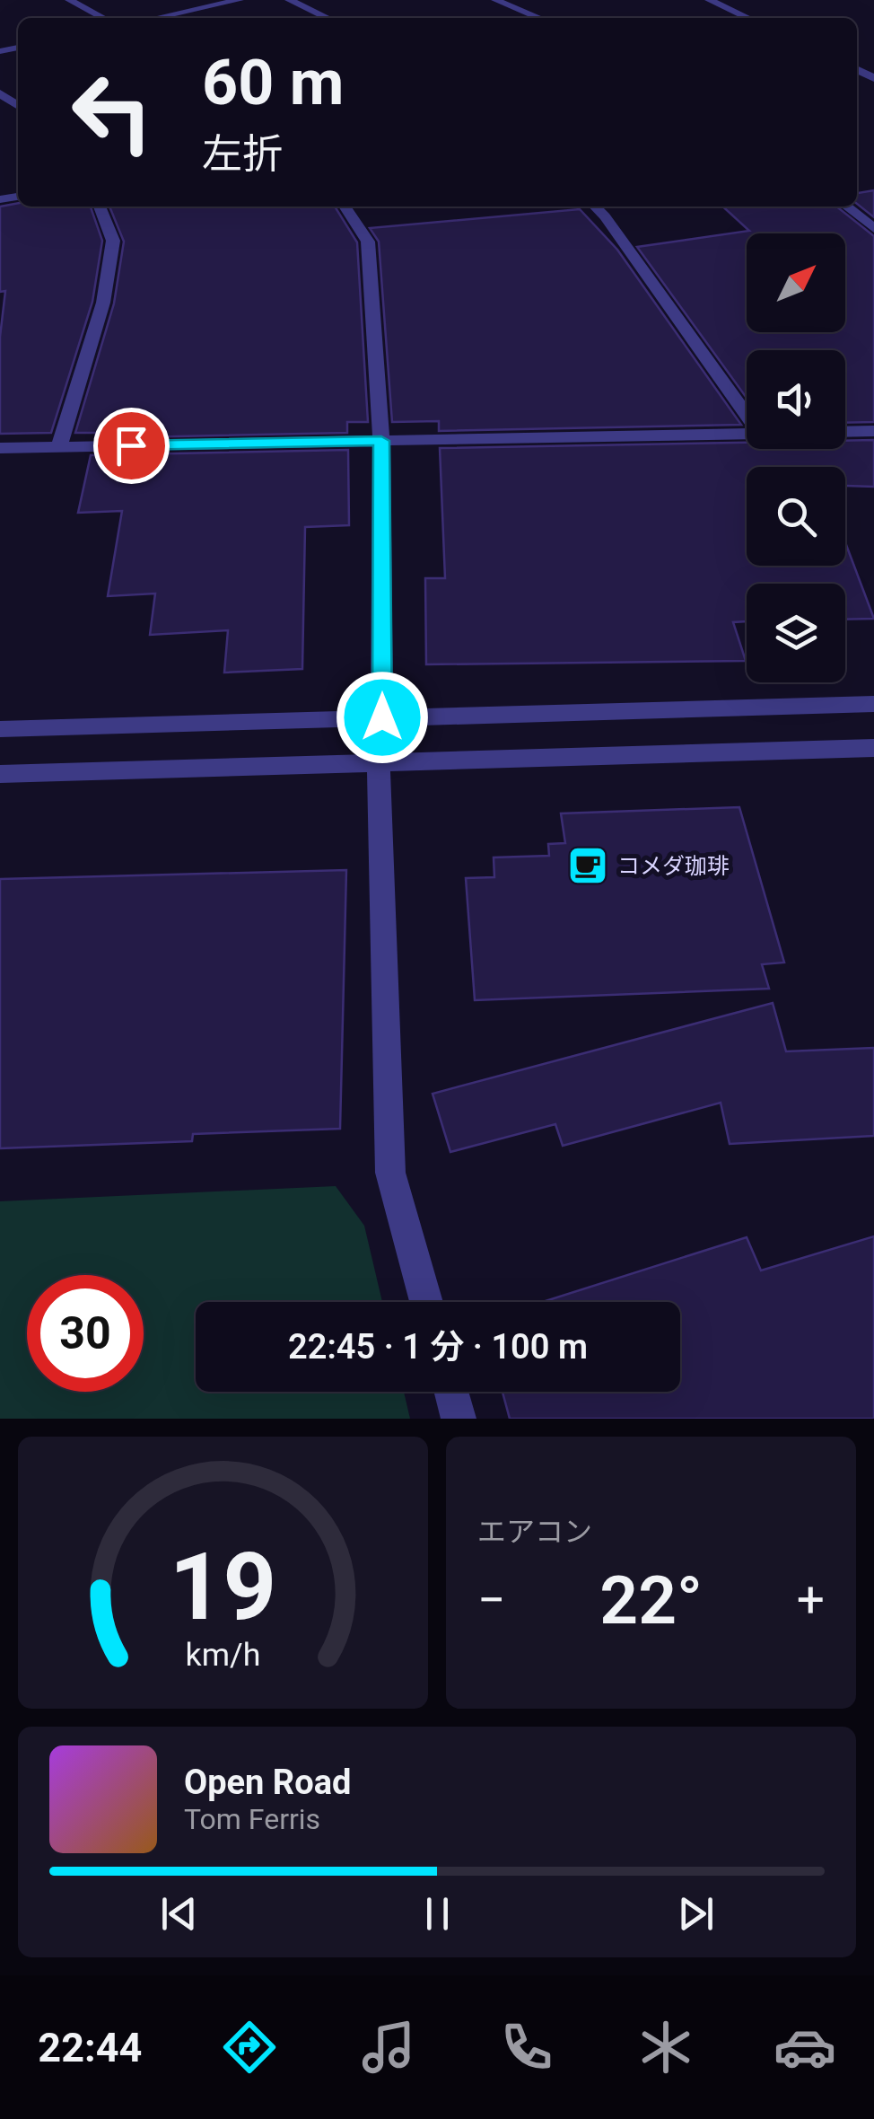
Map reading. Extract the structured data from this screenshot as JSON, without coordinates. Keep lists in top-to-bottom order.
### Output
{
  "places": {
    "cafe": ["コメダ珈琲"]
  },
  "north": "top right",
  "page": {
    "turn": ["60 m", "左折"],
    "limit": "30",
    "trip": "22:45 · 1 分 · 100 m",
    "tile": "エアコン",
    "heat": ["−", "22°", "+"],
    "song": ["Open Road", "Tom Ferris"],
    "tabs": "22:44",
    "gauge": ["19", "km/h"]
  }
}
